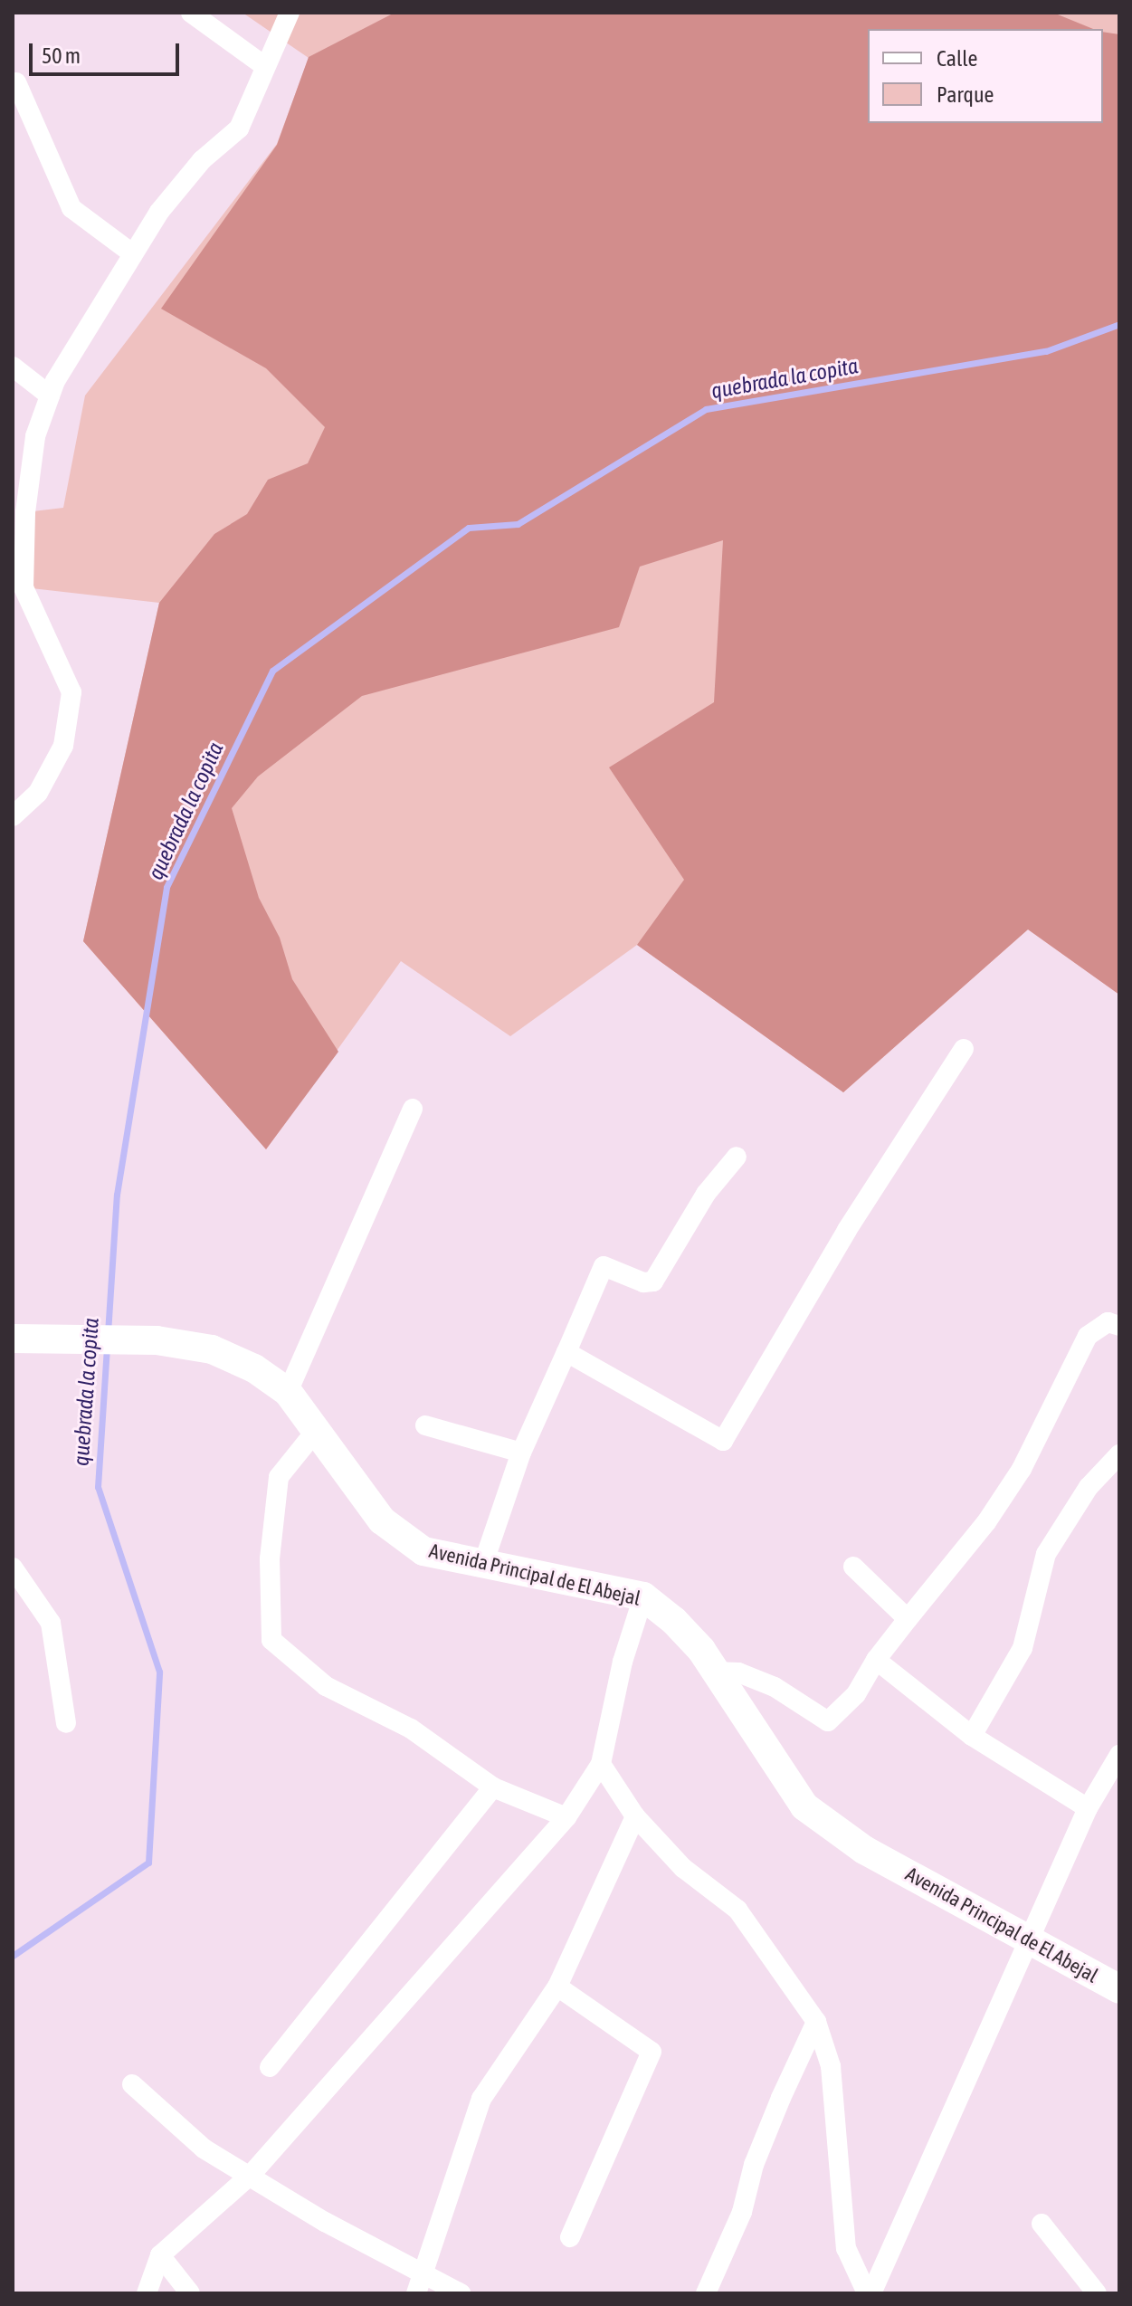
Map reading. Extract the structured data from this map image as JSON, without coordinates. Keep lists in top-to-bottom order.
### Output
{
  "streets": {
    "main road": ["Avenida Principal de El Abejal"]
  },
  "water": ["quebrada la copita"],
  "legend": ["Calle", "Parque"],
  "scale_bar": "50 m"
}
